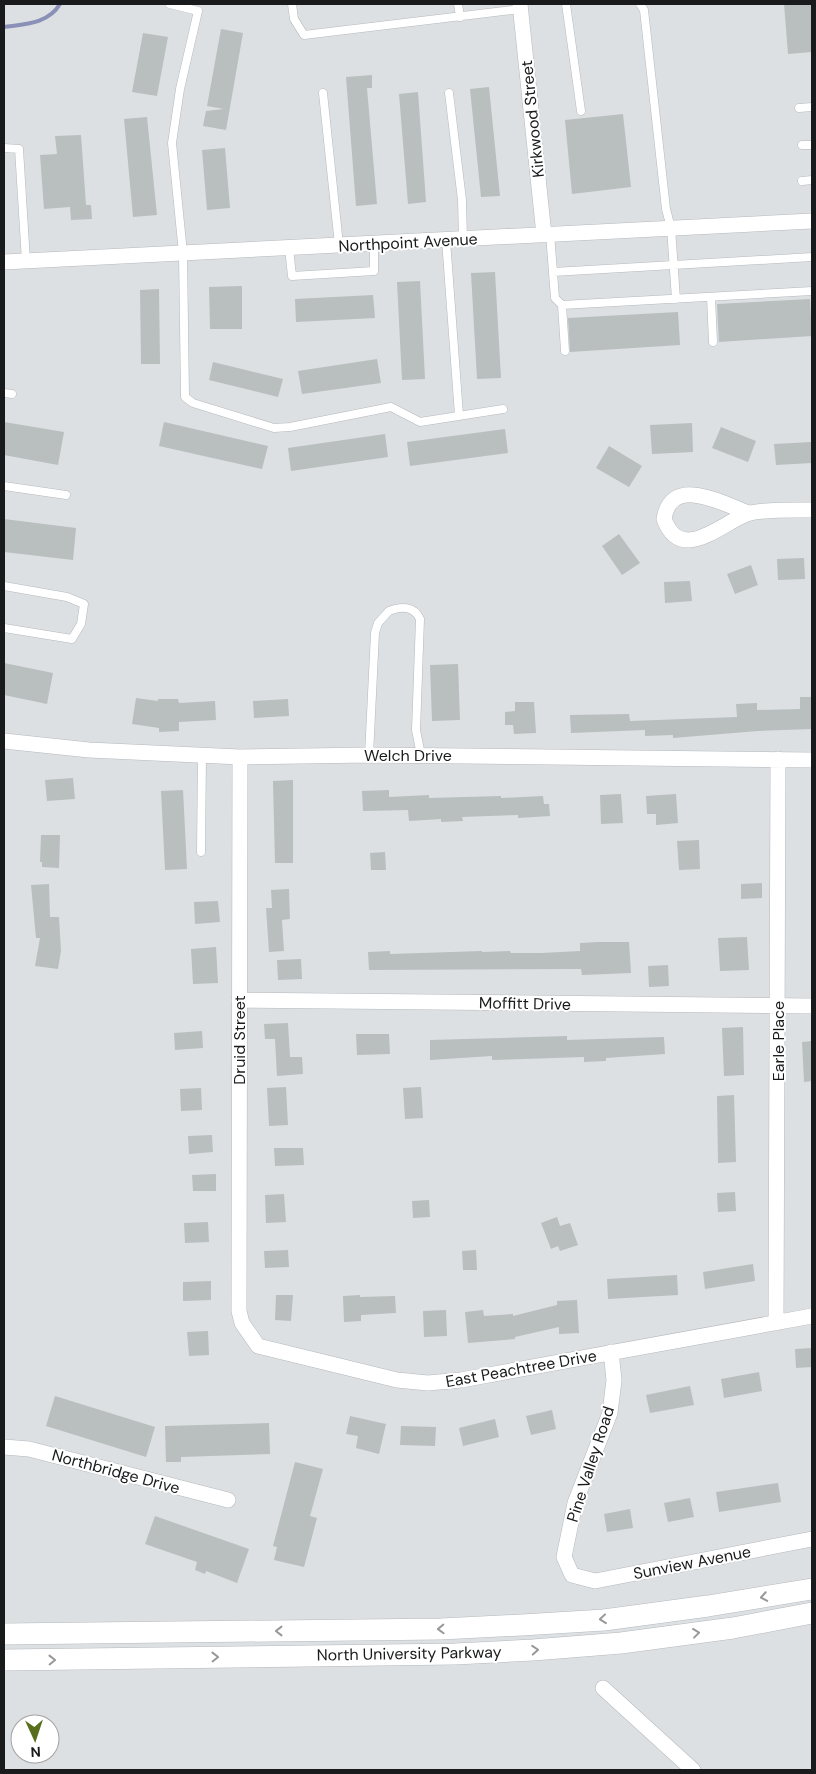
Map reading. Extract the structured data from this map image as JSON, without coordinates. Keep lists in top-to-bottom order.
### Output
{
  "streets": {
    "main road": ["North University Parkway"],
    "street": [
      "Kirkwood Street",
      "Northpoint Avenue",
      "Welch Drive",
      "Moffitt Drive",
      "Druid Street",
      "Earle Place",
      "East Peachtree Drive",
      "Pine Valley Road",
      "Northbridge Drive",
      "Sunview Avenue"
    ]
  },
  "crossings": [
    ["Kirkwood Street", "Northpoint Avenue"],
    ["Welch Drive", "Druid Street"],
    ["Welch Drive", "Earle Place"],
    ["Moffitt Drive", "Druid Street"],
    ["Moffitt Drive", "Earle Place"],
    ["Druid Street", "East Peachtree Drive"],
    ["Earle Place", "East Peachtree Drive"],
    ["East Peachtree Drive", "Pine Valley Road"],
    ["Pine Valley Road", "Sunview Avenue"]
  ],
  "north": "bottom"
}
